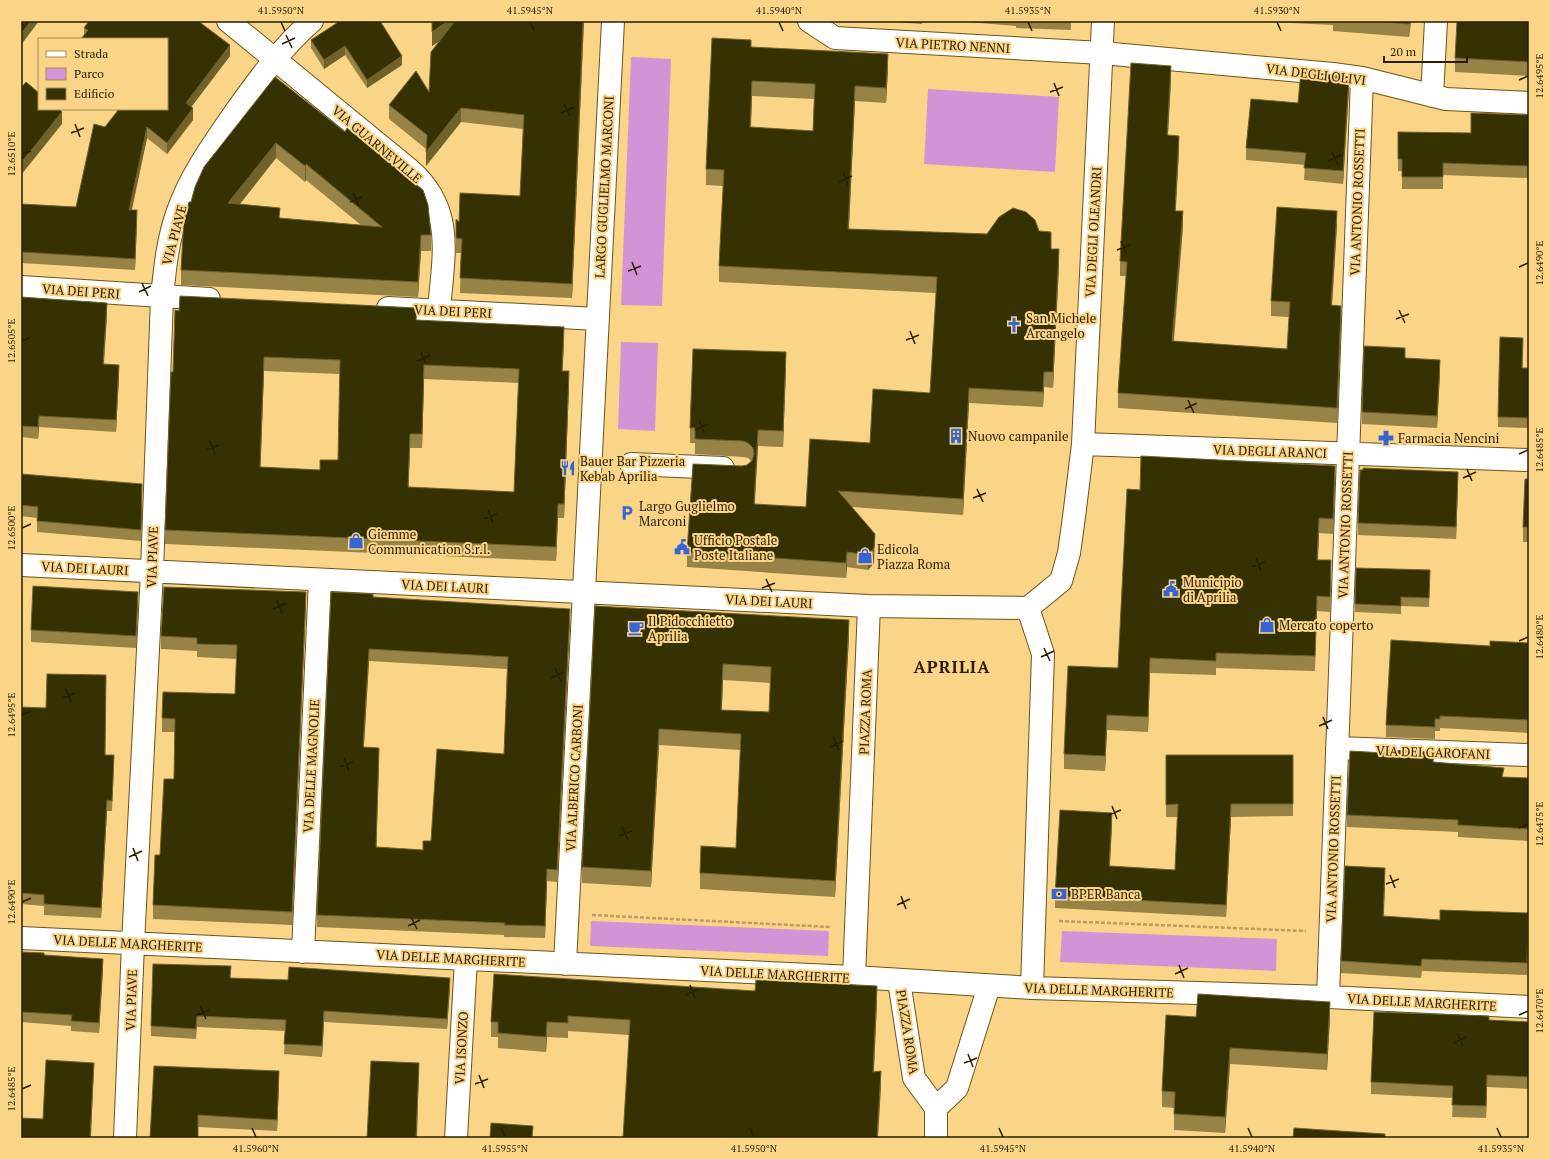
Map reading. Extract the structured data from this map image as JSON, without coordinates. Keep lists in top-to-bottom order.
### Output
{
  "streets": {
    "street": [
      "VIA PIETRO NENNI",
      "VIA DEGLI OLIVI",
      "VIA GUARNEVILLE",
      "LARGO GUGLIELMO MARCONI",
      "VIA ANTONIO ROSSETTI",
      "VIA DEGLI OLEANDRI",
      "VIA PIAVE",
      "VIA DEI PERI",
      "VIA DEGLI ARANCI",
      "VIA DEI LAURI",
      "PIAZZA ROMA",
      "VIA DEI GAROFANI",
      "VIA DELLE MAGNOLIE",
      "VIA ALBERICO CARBONI",
      "VIA DELLE MARGHERITE",
      "VIA ISONZO"
    ]
  },
  "crossings": [
    ["VIA PIETRO NENNI", "VIA DEGLI OLIVI"],
    ["VIA PIETRO NENNI", "VIA DEGLI OLEANDRI"],
    ["VIA DEGLI OLIVI", "VIA ANTONIO ROSSETTI"],
    ["VIA DEGLI OLIVI", "VIA DEGLI OLEANDRI"],
    ["VIA GUARNEVILLE", "VIA PIAVE"],
    ["VIA GUARNEVILLE", "VIA DEI PERI"],
    ["LARGO GUGLIELMO MARCONI", "VIA DEI PERI"],
    ["LARGO GUGLIELMO MARCONI", "VIA DEI LAURI"],
    ["LARGO GUGLIELMO MARCONI", "VIA ALBERICO CARBONI"],
    ["VIA ANTONIO ROSSETTI", "VIA DEGLI ARANCI"],
    ["VIA ANTONIO ROSSETTI", "VIA DEI GAROFANI"],
    ["VIA ANTONIO ROSSETTI", "VIA DELLE MARGHERITE"],
    ["VIA DEGLI OLEANDRI", "VIA DEGLI ARANCI"],
    ["VIA PIAVE", "VIA DEI PERI"],
    ["VIA PIAVE", "VIA DEI LAURI"],
    ["VIA PIAVE", "VIA DELLE MARGHERITE"],
    ["VIA DEI LAURI", "PIAZZA ROMA"],
    ["VIA DEI LAURI", "VIA DELLE MAGNOLIE"],
    ["VIA DEI LAURI", "VIA ALBERICO CARBONI"],
    ["PIAZZA ROMA", "VIA DELLE MARGHERITE"],
    ["VIA DELLE MAGNOLIE", "VIA DELLE MARGHERITE"],
    ["VIA ALBERICO CARBONI", "VIA DELLE MARGHERITE"],
    ["VIA DELLE MARGHERITE", "VIA ISONZO"]
  ],
  "districts": ["APRILIA"],
  "places": {
    "church": ["San Michele Arcangelo"],
    "building": ["Nuovo campanile"],
    "pharmacy": ["Farmacia Nencini"],
    "restaurant": ["Bauer Bar Pizzeria Kebab Aprilia"],
    "parking": ["Largo Guglielmo Marconi"],
    "shop": ["Giemme Communication S.r.l.", "Edicola Piazza Roma", "Mercato coperto"],
    "public building": ["Ufficio Postale Poste Italiane", "Municipio di Aprilia"],
    "cafe": ["Il Pidocchietto Aprilia"],
    "bank": ["BPER Banca"]
  },
  "legend": ["Strada", "Parco", "Edificio"],
  "scale_bar": "20 m",
  "coordinates": [
    "41.5950°N",
    "41.5945°N",
    "41.5940°N",
    "41.5935°N",
    "41.5930°N",
    "12.6495°E",
    "12.6510°E",
    "12.6490°E",
    "12.6505°E",
    "12.6485°E",
    "12.6500°E",
    "12.6480°E",
    "12.6475°E",
    "12.6470°E",
    "41.5960°N",
    "41.5955°N"
  ]
}
